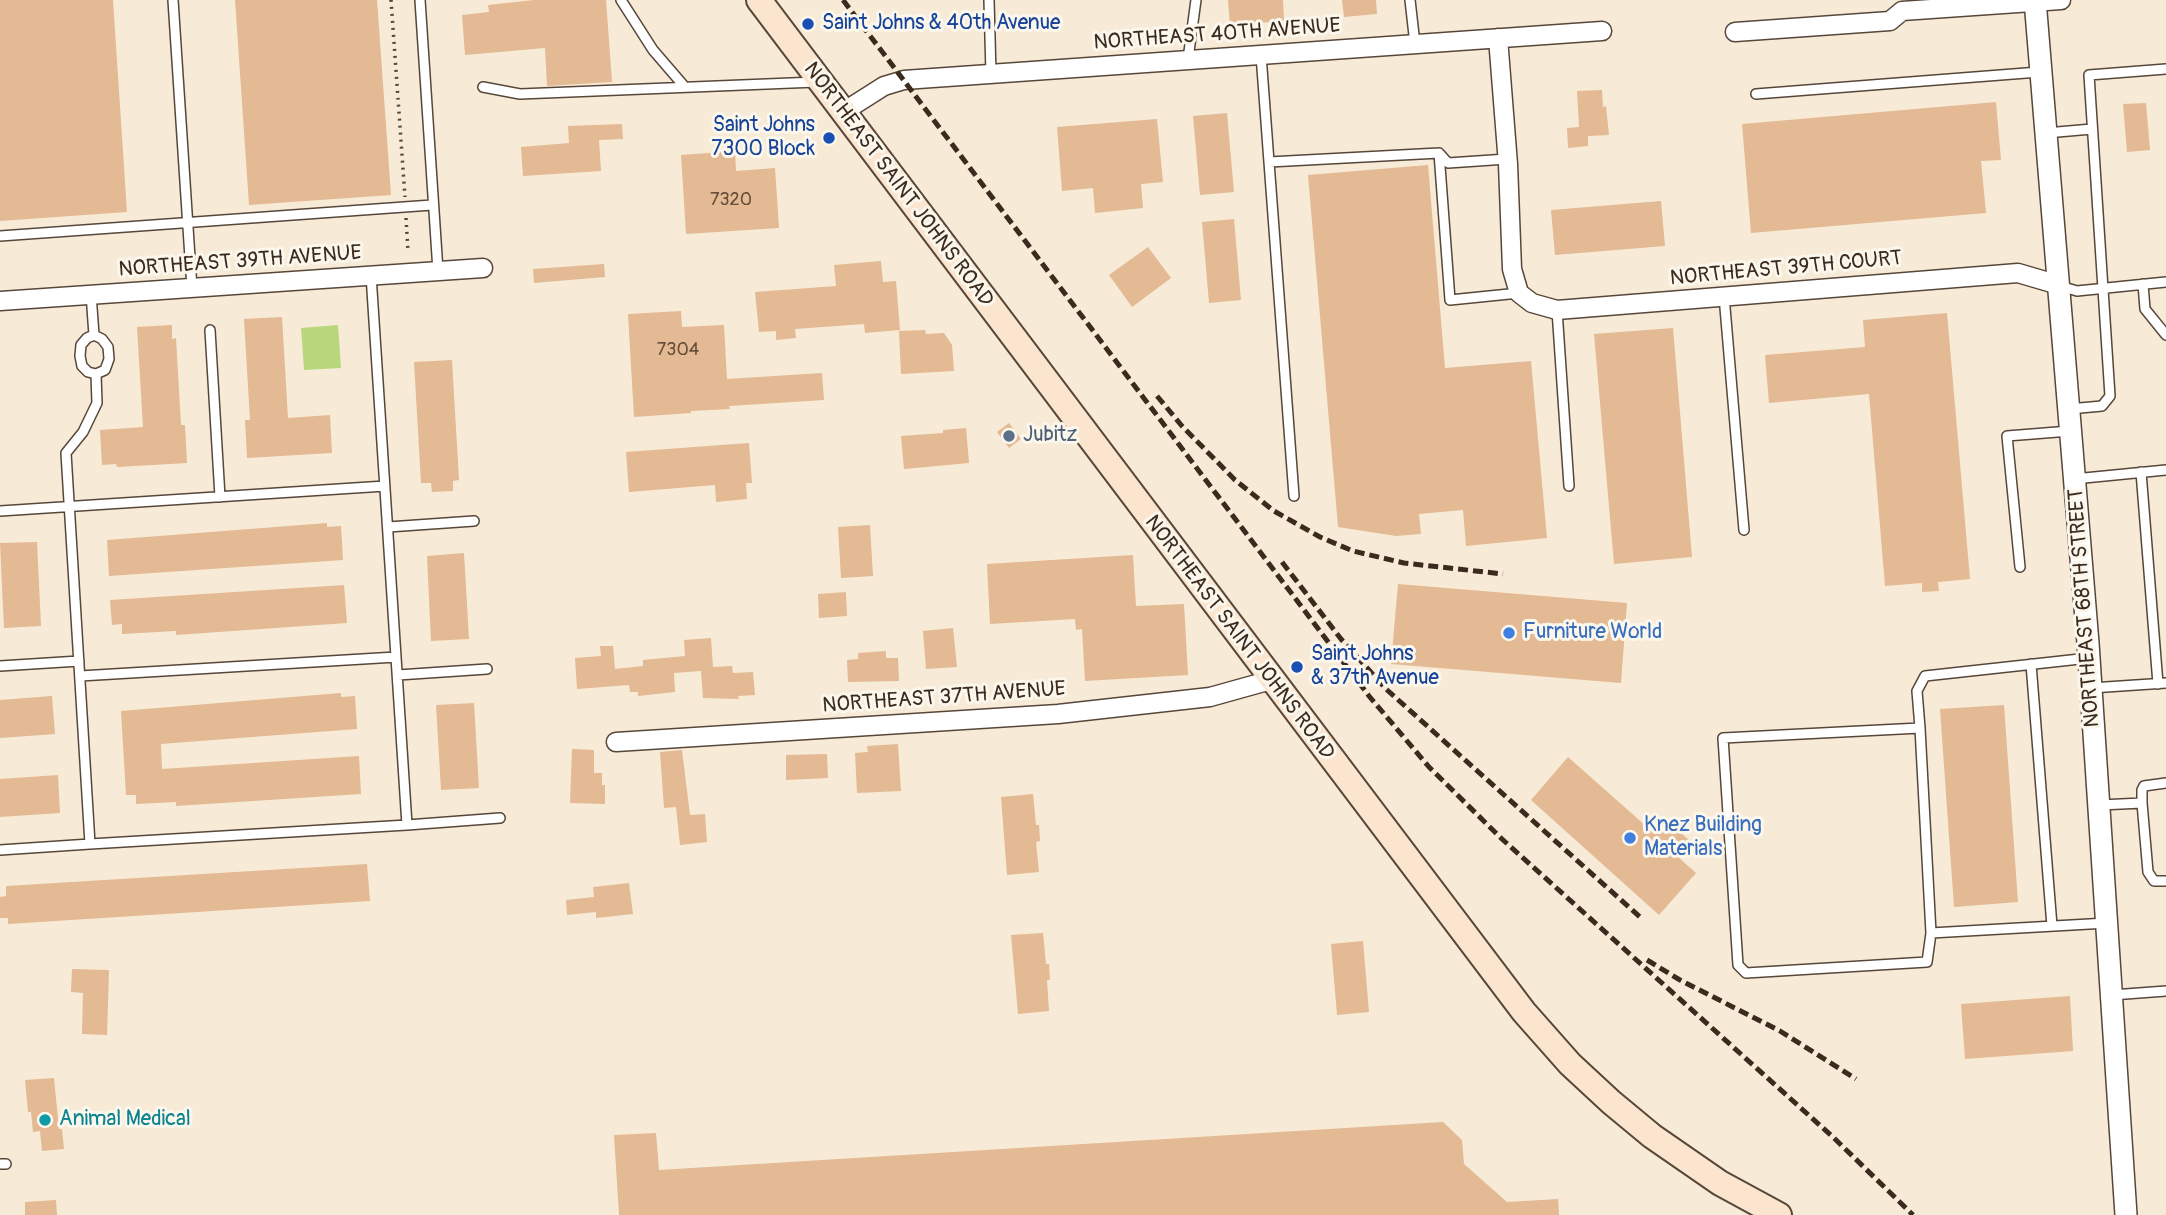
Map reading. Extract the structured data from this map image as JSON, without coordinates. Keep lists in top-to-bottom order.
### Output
{
  "streets": {
    "main road": ["NORTHEAST SAINT JOHNS ROAD"],
    "street": [
      "NORTHEAST 40TH AVENUE",
      "NORTHEAST 39TH AVENUE",
      "NORTHEAST 39TH COURT",
      "NORTHEAST 68TH STREET",
      "NORTHEAST 37TH AVENUE"
    ]
  },
  "crossings": [
    ["NORTHEAST 40TH AVENUE", "NORTHEAST SAINT JOHNS ROAD"],
    ["NORTHEAST SAINT JOHNS ROAD", "NORTHEAST 37TH AVENUE"],
    ["NORTHEAST 39TH COURT", "NORTHEAST 68TH STREET"]
  ],
  "places": [
    "Saint Johns & 40th Avenue",
    "Saint Johns 7300 Block",
    "Jubitz",
    "Furniture World",
    "Saint Johns & 37th Avenue",
    "Knez Building Materials",
    "Animal Medical"
  ],
  "house_numbers": ["7320", "7304"]
}
